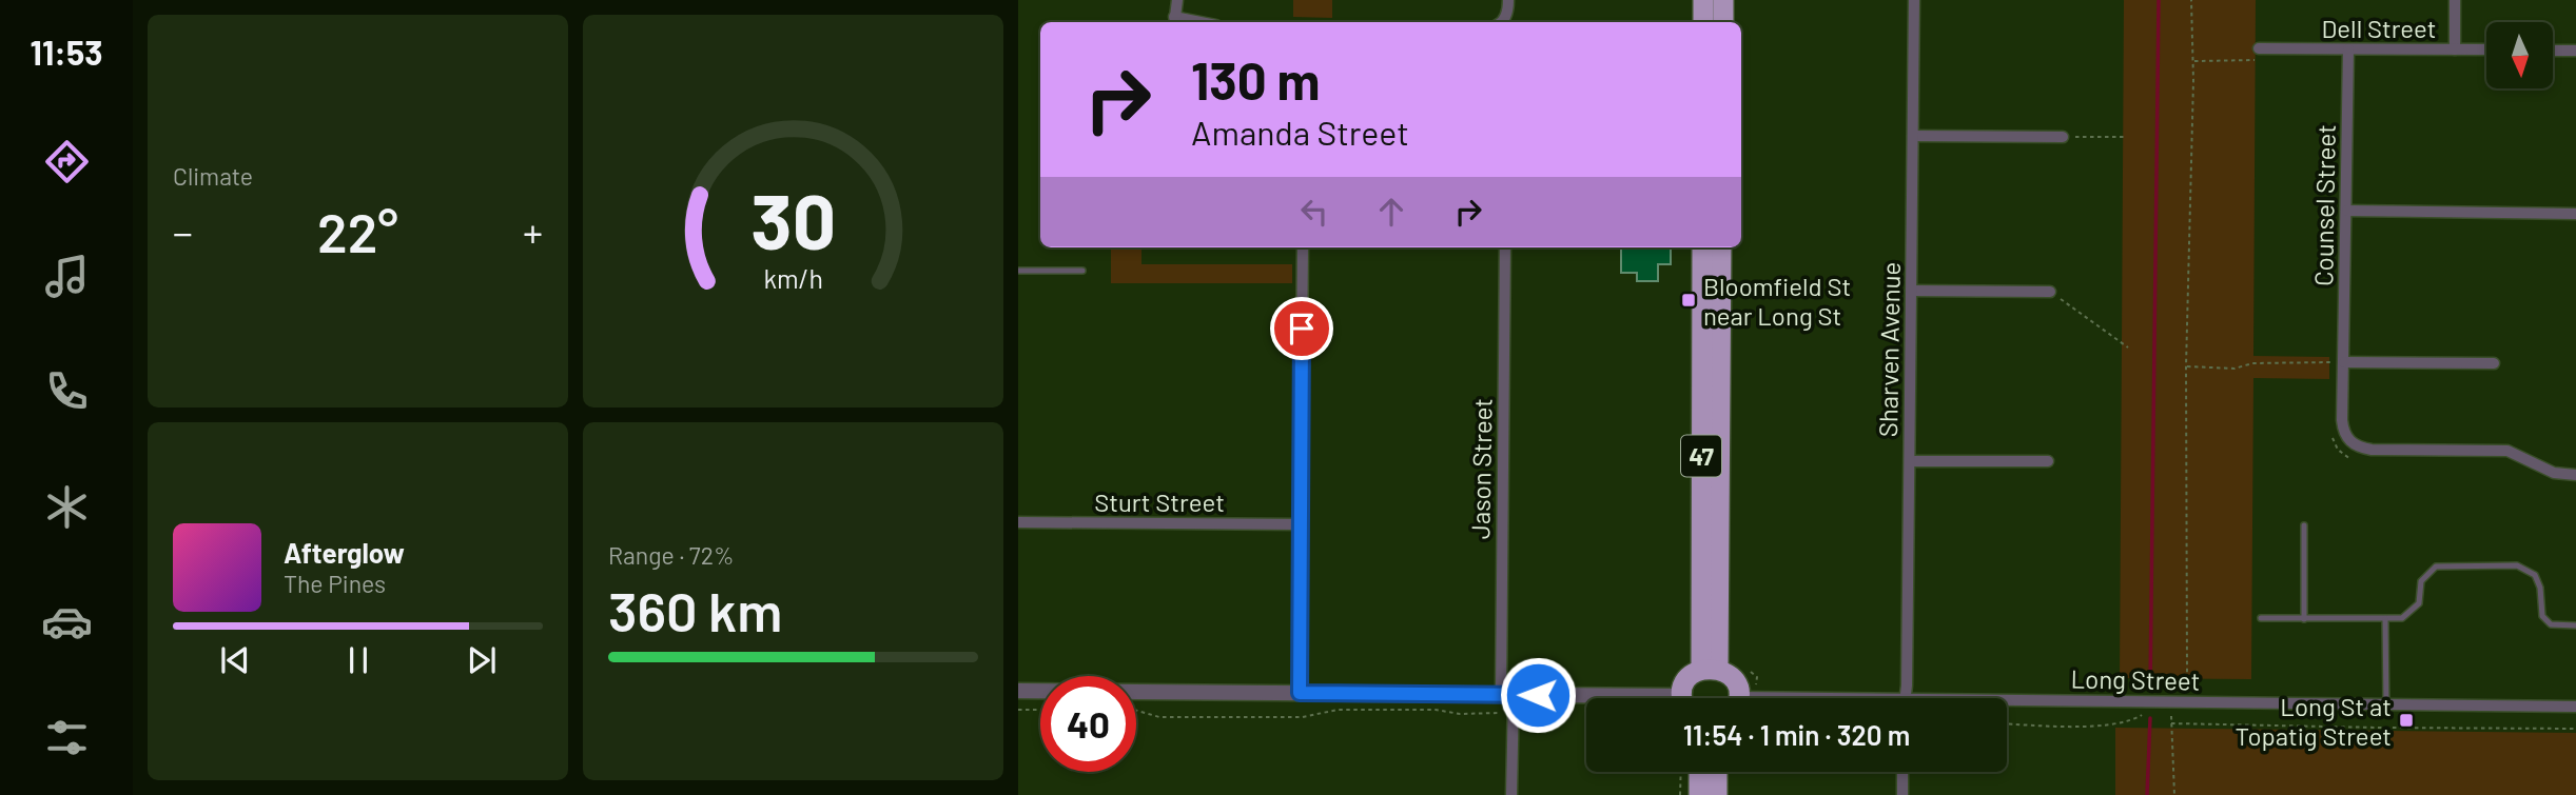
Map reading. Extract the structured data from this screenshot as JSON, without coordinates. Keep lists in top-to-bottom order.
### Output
{
  "streets": {
    "highway": ["47"],
    "street": [
      "Dell Street",
      "Counsel Street",
      "Sharven Avenue",
      "Jason Street",
      "Sturt Street",
      "Long Street"
    ]
  },
  "crossings": [
    ["Dell Street", "Counsel Street"]
  ],
  "places": {
    "transit": ["Bloomfield St near Long St", "Long St at Topatig Street"]
  },
  "north": "bottom",
  "page": {
    "tabs": "11:53",
    "tile": [
      "Climate",
      ["Range · 72%", "360 km"]
    ],
    "turn": ["130 m", "Amanda Street"],
    "heat": ["−", "22°", "+"],
    "song": ["Afterglow", "The Pines"],
    "limit": "40",
    "trip": "11:54 · 1 min · 320 m",
    "gauge": ["30", "km/h"]
  }
}
